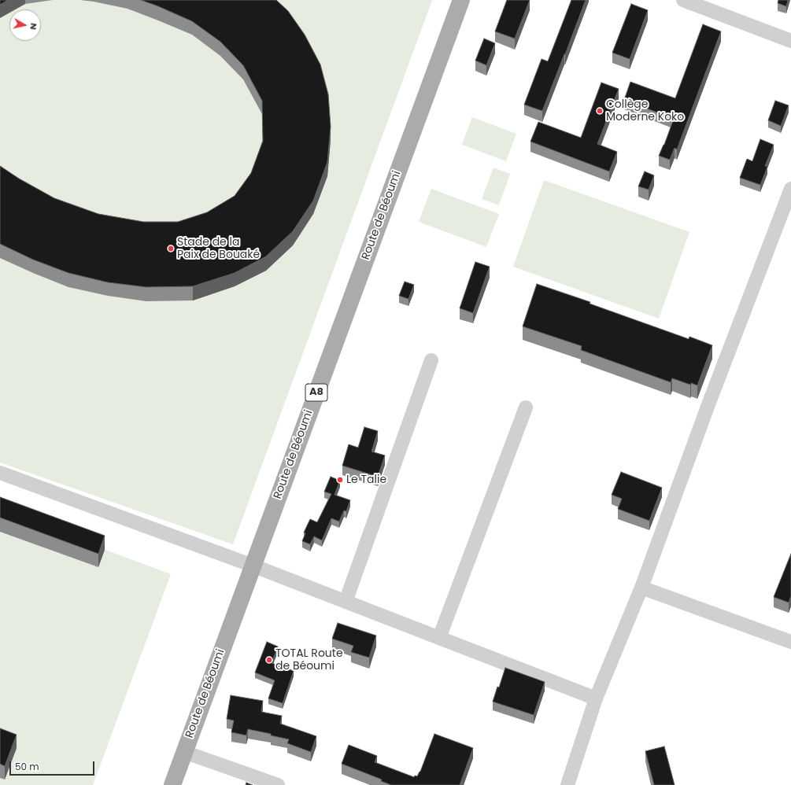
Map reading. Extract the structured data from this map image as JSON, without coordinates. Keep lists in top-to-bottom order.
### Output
{
  "streets": {
    "main road": ["Route de Béoumi", "A8"]
  },
  "places": [
    "Collège Moderne Koko",
    "Stade de la Paix de Bouaké",
    "Le Talie",
    "TOTAL Route de Béoumi"
  ],
  "scale_bar": "50 m",
  "north": "right"
}
